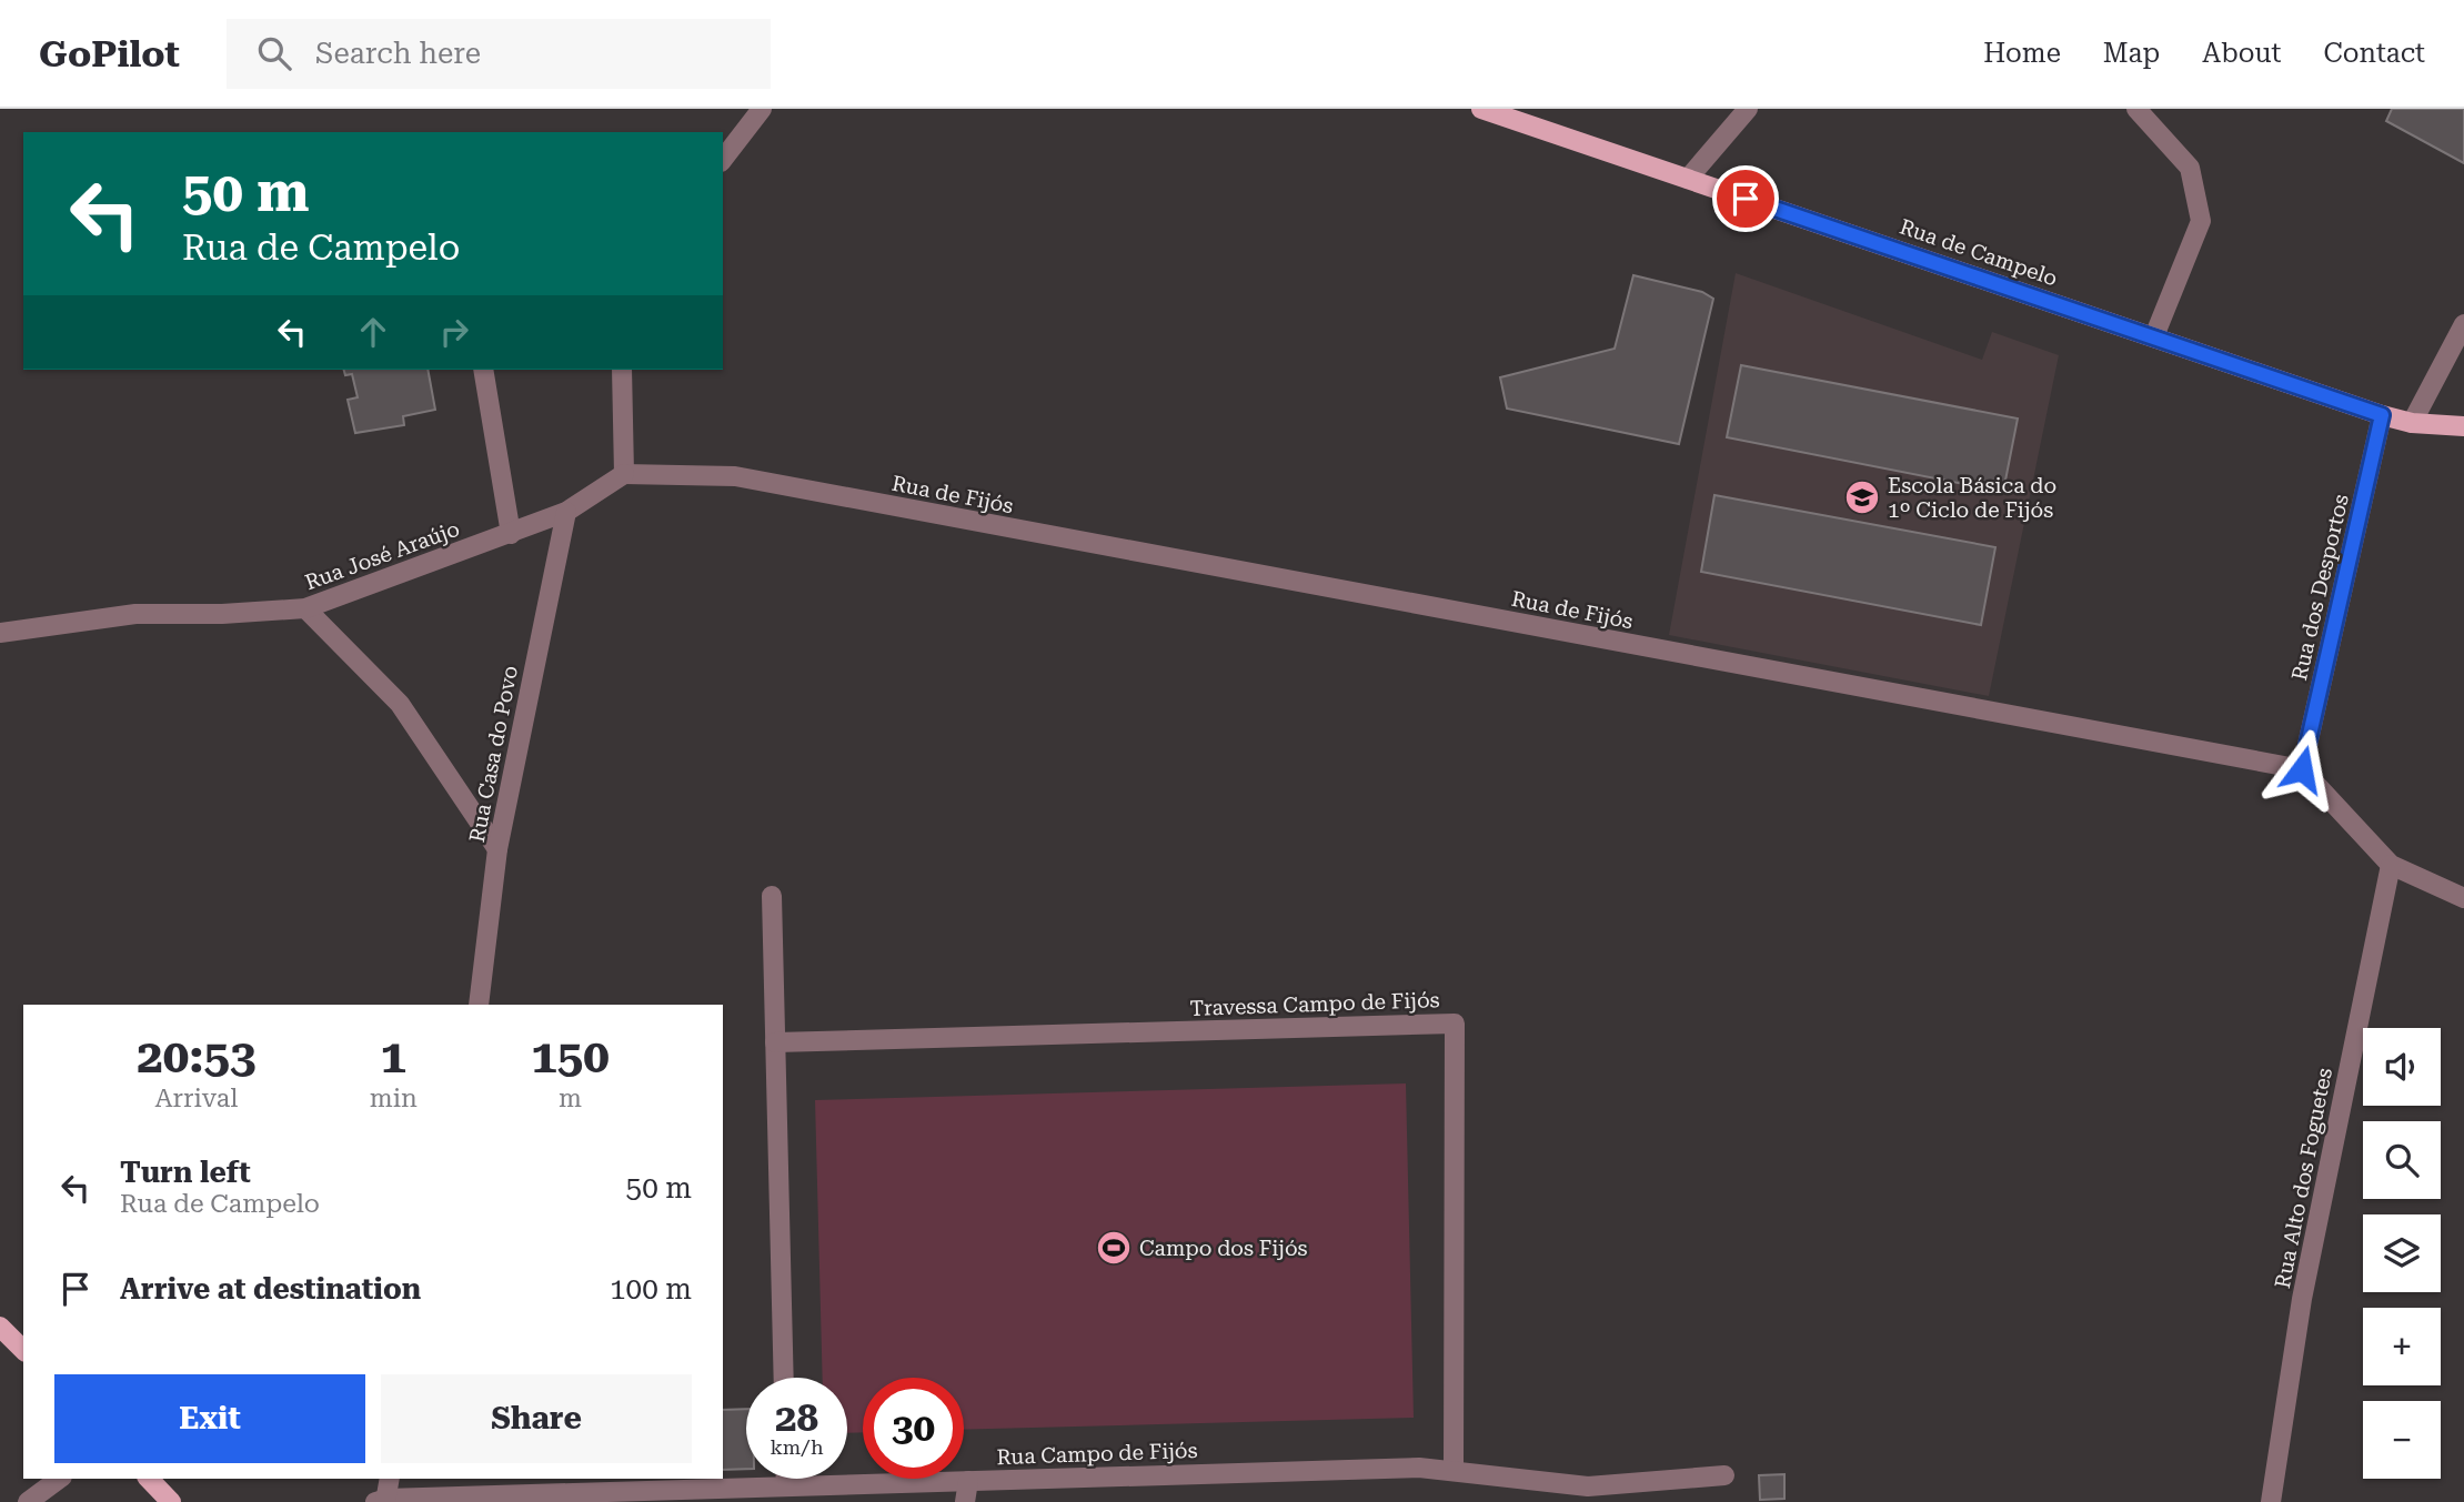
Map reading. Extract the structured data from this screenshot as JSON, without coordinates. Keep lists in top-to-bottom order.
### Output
{
  "streets": {
    "main road": ["Rua de Campelo"],
    "street": [
      "Rua de Fijós",
      "Rua José Araújo",
      "Rua dos Desportos",
      "Rua Casa do Povo",
      "Travessa Campo de Fijós",
      "Rua Alto dos Foguetes",
      "Rua Campo de Fijós"
    ]
  },
  "crossings": [
    ["Rua de Campelo", "Rua dos Desportos"],
    ["Rua de Fijós", "Rua José Araújo"],
    ["Rua de Fijós", "Rua dos Desportos"],
    ["Rua José Araújo", "Rua Casa do Povo"],
    ["Travessa Campo de Fijós", "Rua Campo de Fijós"]
  ],
  "places": {
    "school or university": ["Escola Básica do 1º Ciclo de Fijós"],
    "sports": ["Campo dos Fijós"]
  },
  "page": {
    "header": "GoPilot",
    "search": "Search here",
    "nav": [
      "Home",
      "Map",
      "About",
      "Contact"
    ],
    "turn": ["50 m", "Rua de Campelo"],
    "eta": [
      "20:53",
      "Arrival",
      "1",
      "min",
      "150",
      "m"
    ],
    "map_buttons": ["+", "−"],
    "list": [
      {
        "name": "Turn left",
        "note": "Rua de Campelo",
        "value": "50 m"
      },
      {
        "name": "Arrive at destination",
        "value": "100 m"
      }
    ],
    "buttons": ["Exit", "Share"],
    "speed": "28 km/h",
    "limit": "30"
  }
}
